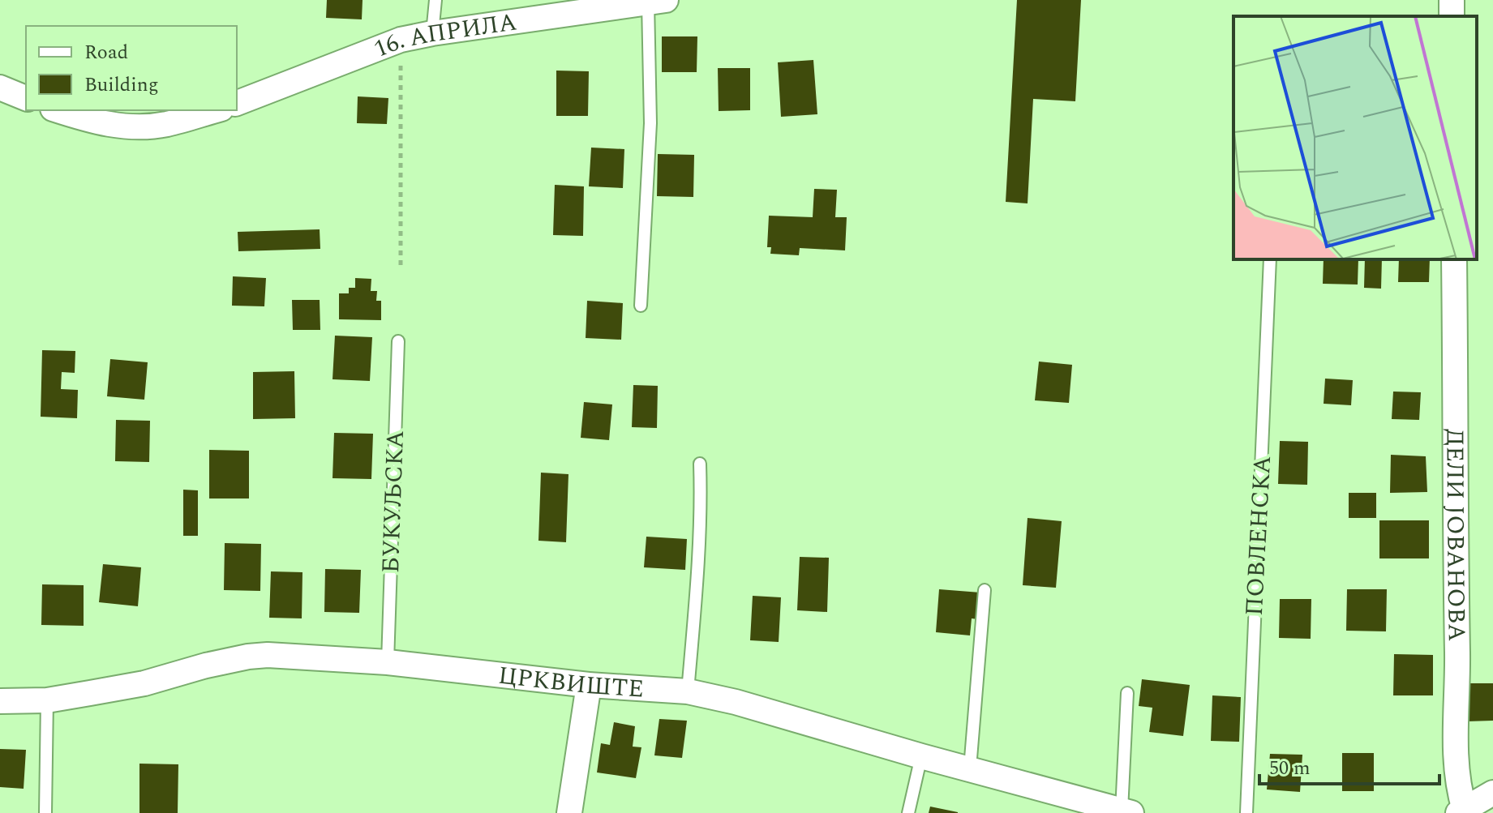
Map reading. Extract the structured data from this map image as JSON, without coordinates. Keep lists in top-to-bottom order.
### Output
{
  "streets": {
    "street": ["16. АПРИЛА", "ДЕЛИ ЈОВАНОВА", "ЦРКВИШТЕ"],
    "lane": ["БУКУЉСКА", "ПОВЛЕНСКА"]
  },
  "crossings": [
    ["БУКУЉСКА", "ЦРКВИШТЕ"]
  ],
  "legend": ["Road", "Building"],
  "scale_bar": "50 m"
}
